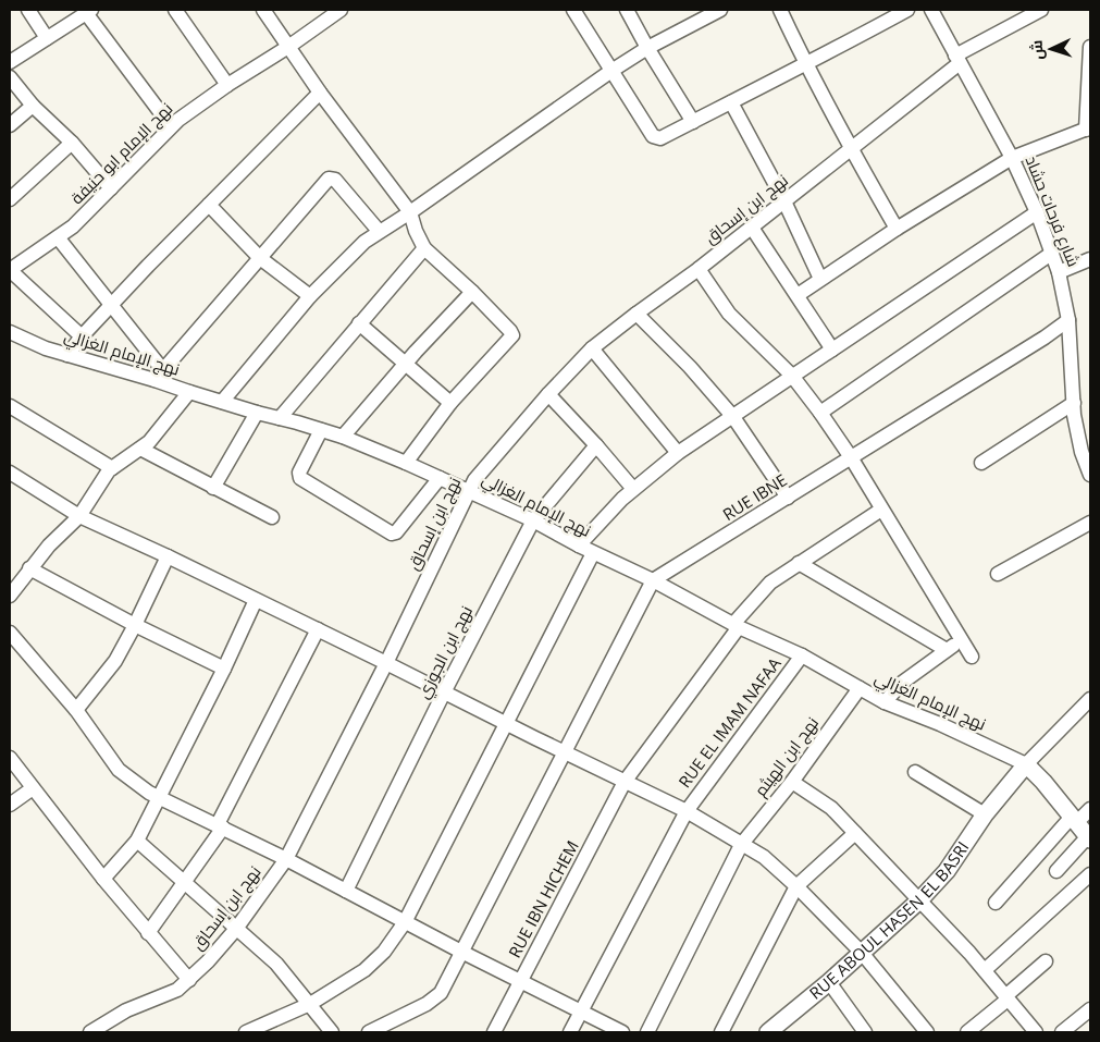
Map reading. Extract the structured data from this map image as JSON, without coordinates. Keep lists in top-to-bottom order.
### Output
{
  "streets": {
    "street": [
      "نهج الإمام ابو حنيفة",
      "نهج ابن إسحاق",
      "شارع فرحات حشاد",
      "نهج الإمام الغزالي",
      "RUE IBNE",
      "نهج ابن الجوزي",
      "RUE EL IMAM NAFAA",
      "نهج ابن الهيثم",
      "RUE IBN HICHEM",
      "RUE ABOUL HASEN EL BASRI"
    ]
  },
  "crossings": [
    ["نهج ابن إسحاق", "شارع فرحات حشاد"],
    ["نهج ابن إسحاق", "نهج الإمام الغزالي"],
    ["شارع فرحات حشاد", "RUE IBNE"],
    ["نهج الإمام الغزالي", "RUE IBNE"],
    ["نهج الإمام الغزالي", "نهج ابن الجوزي"],
    ["نهج الإمام الغزالي", "RUE EL IMAM NAFAA"],
    ["نهج الإمام الغزالي", "نهج ابن الهيثم"],
    ["نهج الإمام الغزالي", "RUE IBN HICHEM"],
    ["نهج الإمام الغزالي", "RUE ABOUL HASEN EL BASRI"]
  ],
  "north": "left"
}
